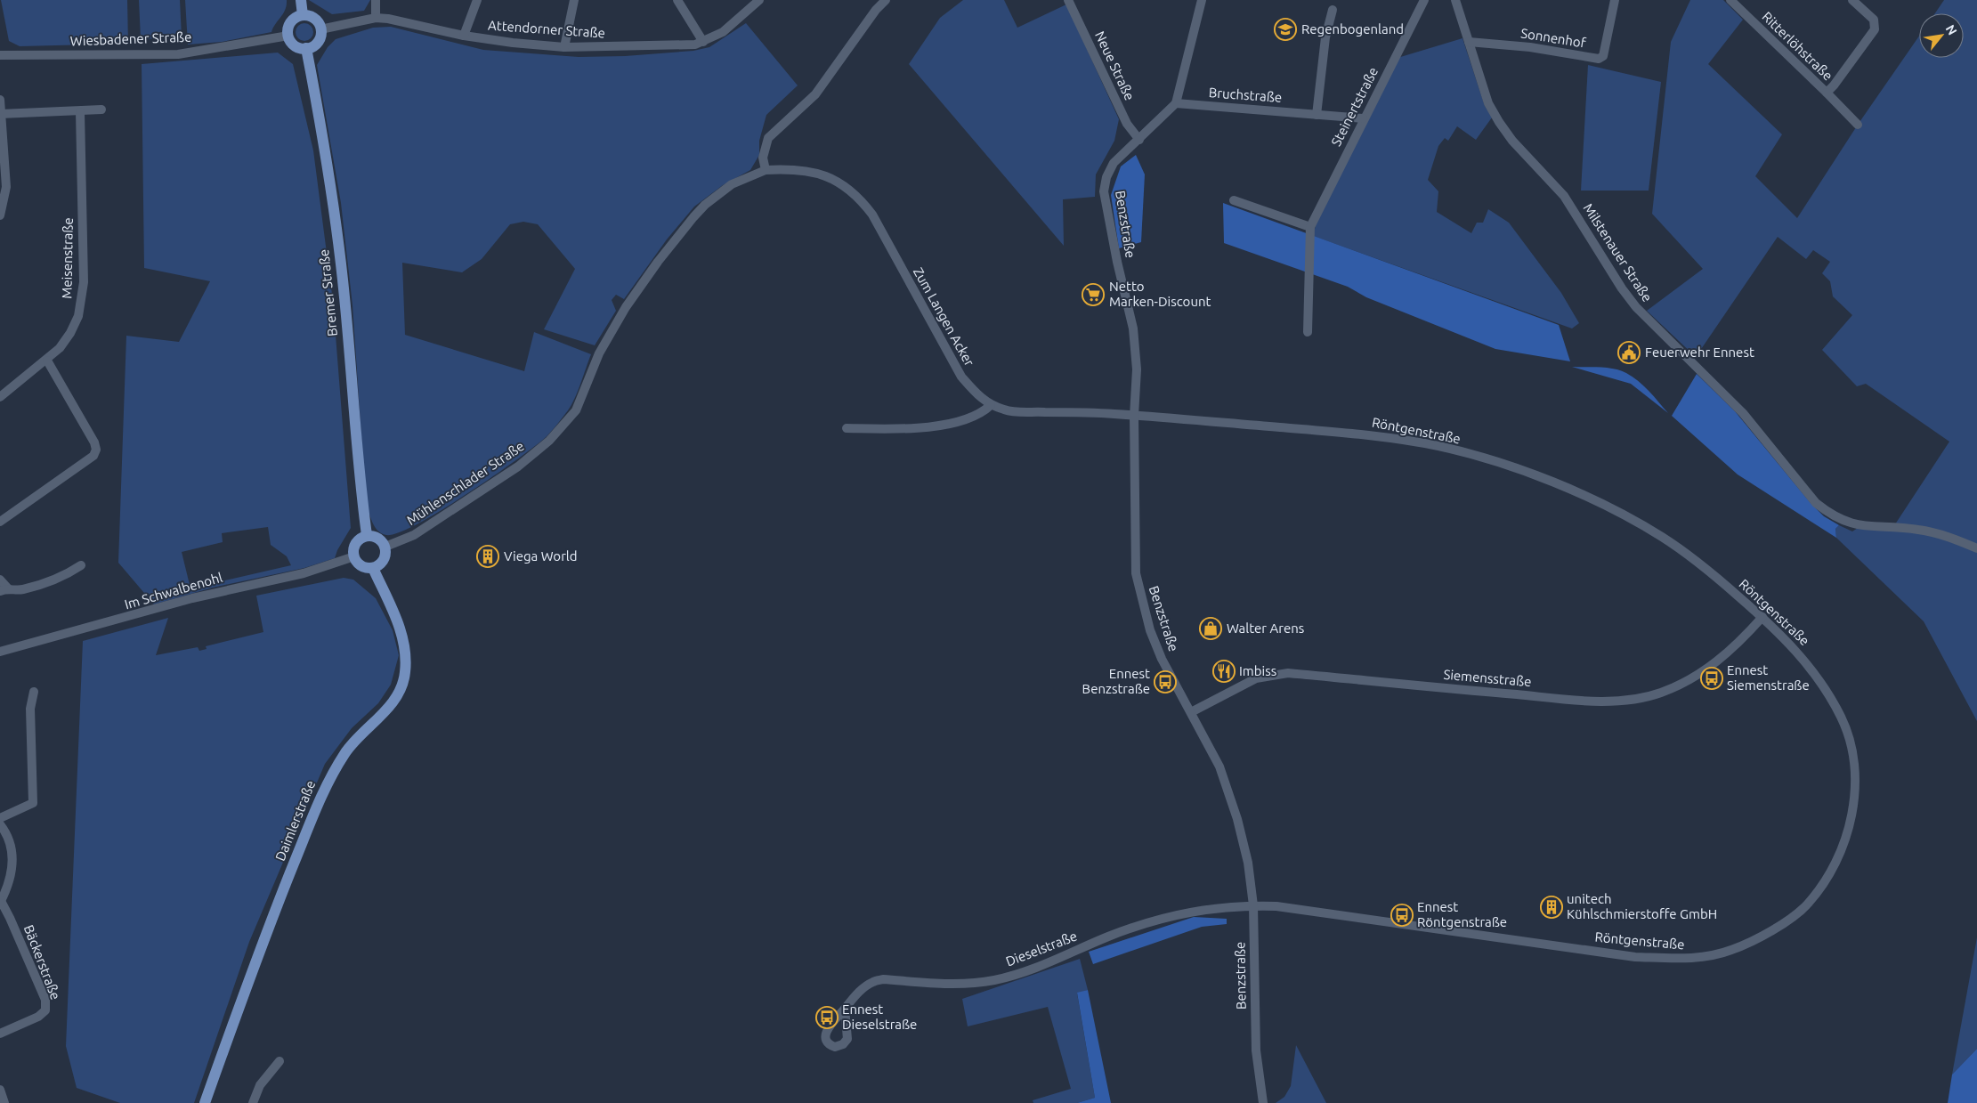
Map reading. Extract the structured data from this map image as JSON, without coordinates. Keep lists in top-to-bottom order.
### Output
{
  "streets": {
    "main road": ["Bremer Straße", "Daimlerstraße"],
    "street": [
      "Attendorner Straße",
      "Sonnenhof",
      "Wiesbadener Straße",
      "Ritterlöhstraße",
      "Neue Straße",
      "Bruchstraße",
      "Steinertstraße",
      "Benzstraße",
      "Milstenauer Straße",
      "Meisenstraße",
      "Zum Langen Acker",
      "Röntgenstraße",
      "Mühlenschlader Straße",
      "Im Schwalbenohl",
      "Siemensstraße",
      "Dieselstraße",
      "Bäckerstraße"
    ]
  },
  "crossings": [
    ["Attendorner Straße", "Wiesbadener Straße"],
    ["Attendorner Straße", "Bremer Straße"],
    ["Sonnenhof", "Milstenauer Straße"],
    ["Wiesbadener Straße", "Bremer Straße"],
    ["Neue Straße", "Benzstraße"],
    ["Bruchstraße", "Steinertstraße"],
    ["Benzstraße", "Zum Langen Acker"],
    ["Benzstraße", "Röntgenstraße"],
    ["Benzstraße", "Siemensstraße"],
    ["Benzstraße", "Dieselstraße"],
    ["Bremer Straße", "Mühlenschlader Straße"],
    ["Bremer Straße", "Im Schwalbenohl"],
    ["Bremer Straße", "Daimlerstraße"],
    ["Zum Langen Acker", "Röntgenstraße"],
    ["Zum Langen Acker", "Mühlenschlader Straße"],
    ["Röntgenstraße", "Siemensstraße"],
    ["Röntgenstraße", "Dieselstraße"],
    ["Mühlenschlader Straße", "Im Schwalbenohl"],
    ["Mühlenschlader Straße", "Daimlerstraße"],
    ["Im Schwalbenohl", "Daimlerstraße"]
  ],
  "places": {
    "school or university": ["Regenbogenland"],
    "supermarket": ["Netto Marken-Discount"],
    "public building": ["Feuerwehr Ennest"],
    "building": ["Viega World", "unitech Kühlschmierstoffe GmbH"],
    "shop": ["Walter Arens"],
    "restaurant": ["Imbiss"],
    "bus stop": [
      "Ennest Siemenstraße",
      "Ennest Benzstraße",
      "Ennest Röntgenstraße",
      "Ennest Dieselstraße"
    ]
  },
  "north": "top right"
}
